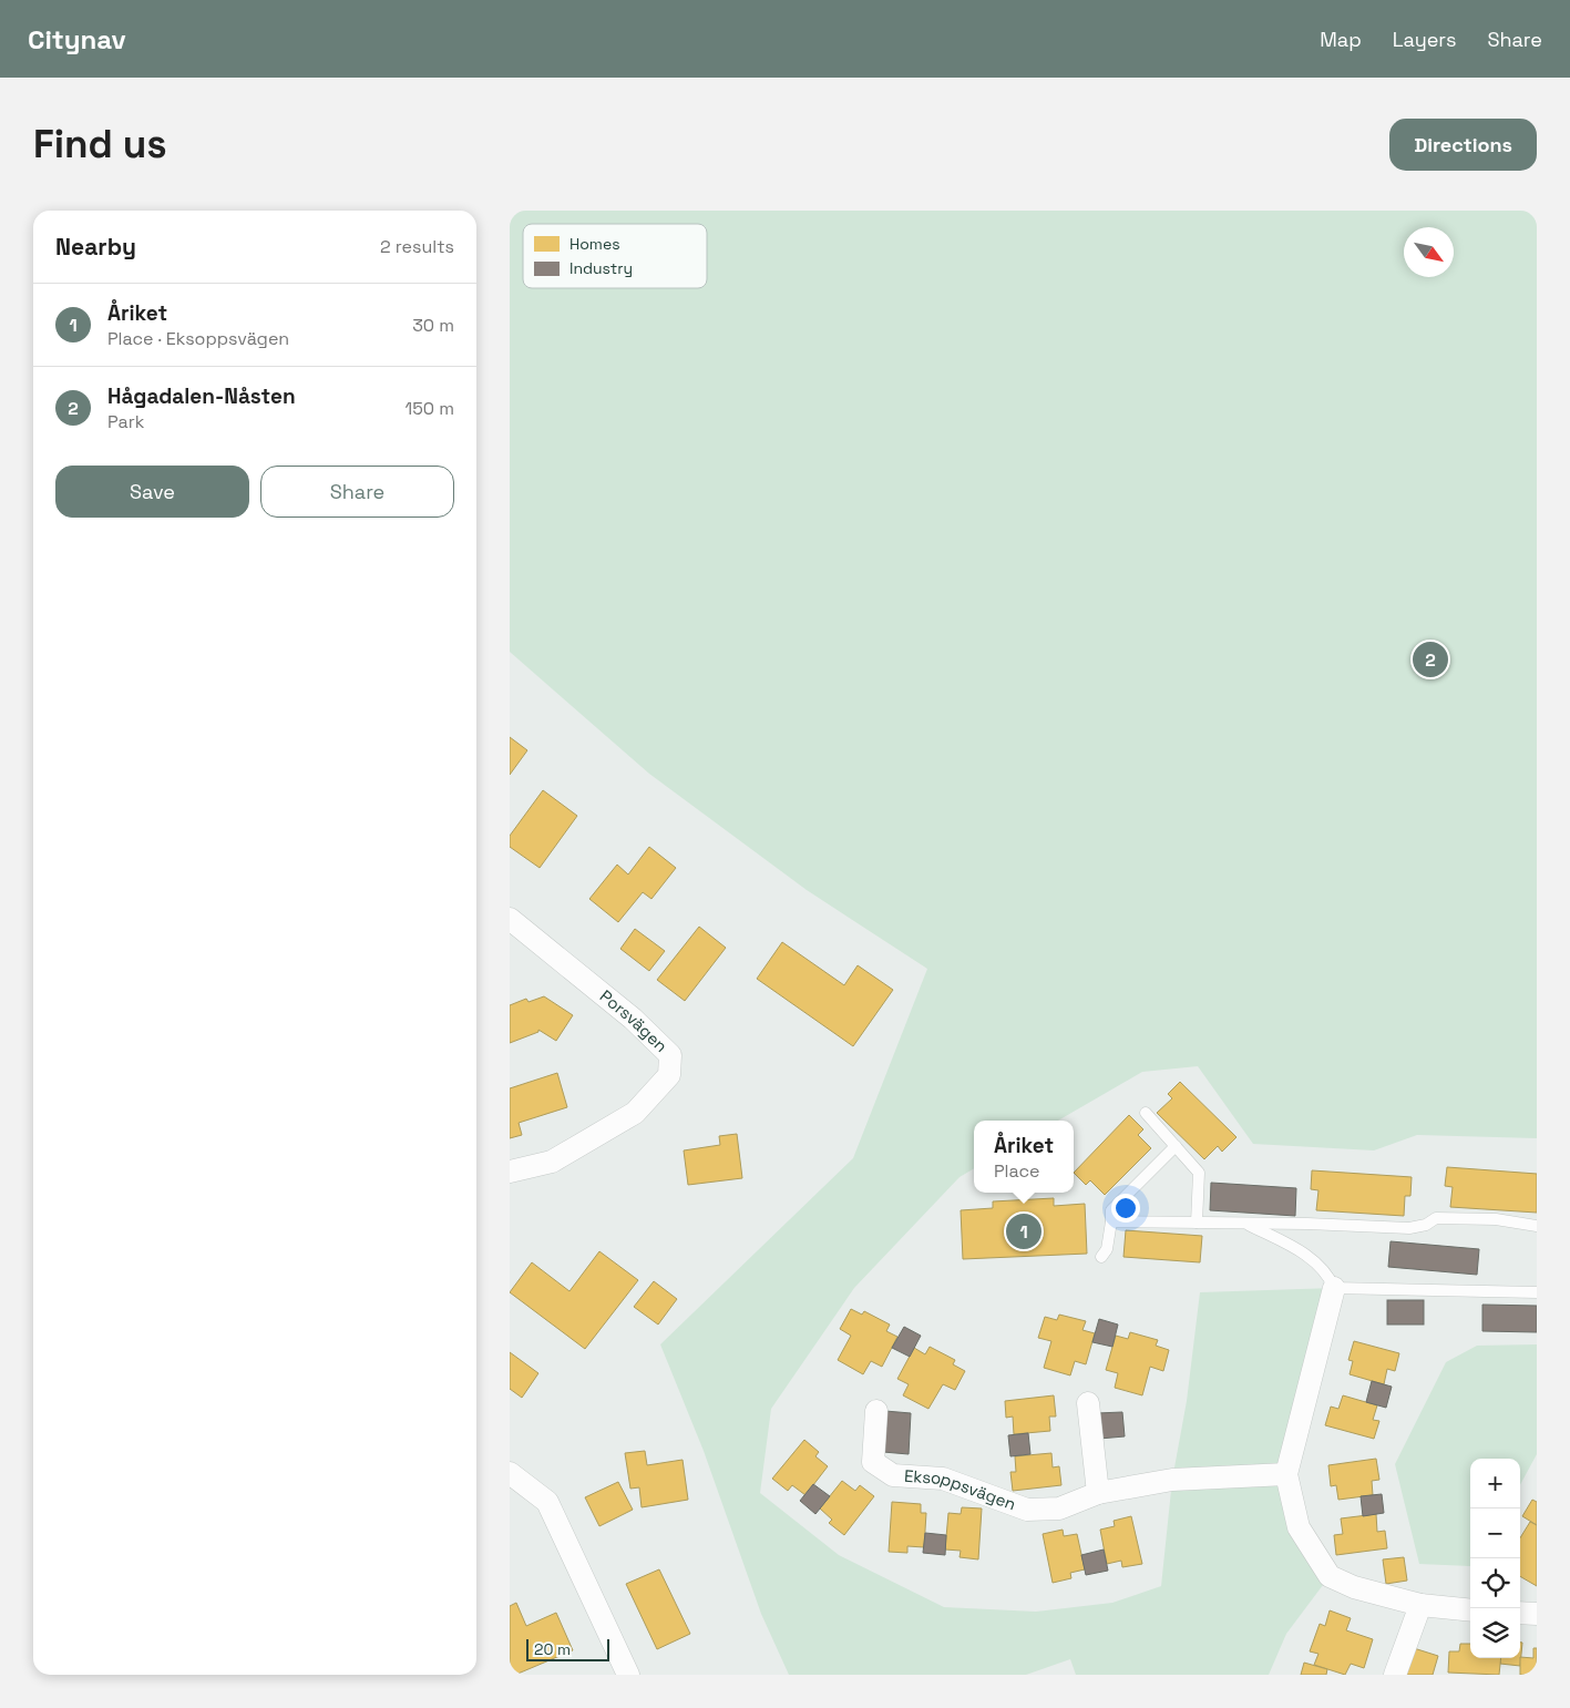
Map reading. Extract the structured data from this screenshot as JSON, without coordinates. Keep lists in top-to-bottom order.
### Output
{
  "streets": {
    "street": ["Porsvägen", "Eksoppsvägen"]
  },
  "legend": ["Homes", "Industry"],
  "scale_bar": "20 m",
  "north": "bottom right",
  "page": {
    "header": "Citynav",
    "nav": ["Map", "Layers", "Share"],
    "buttons": [
      "Directions",
      ["Save", "Share"]
    ],
    "title": "Find us",
    "heading": ["Nearby", "2 results"],
    "list": [
      {
        "mark": "1",
        "name": "Åriket",
        "note": "Place · Eksoppsvägen",
        "value": "30 m"
      },
      {
        "mark": "2",
        "name": "Hågadalen-Nåsten",
        "note": "Park",
        "value": "150 m"
      }
    ],
    "pins": ["2", "1"],
    "popup": ["Åriket", "Place"],
    "map_buttons": ["+", "−"],
    "scale": "20 m"
  }
}
